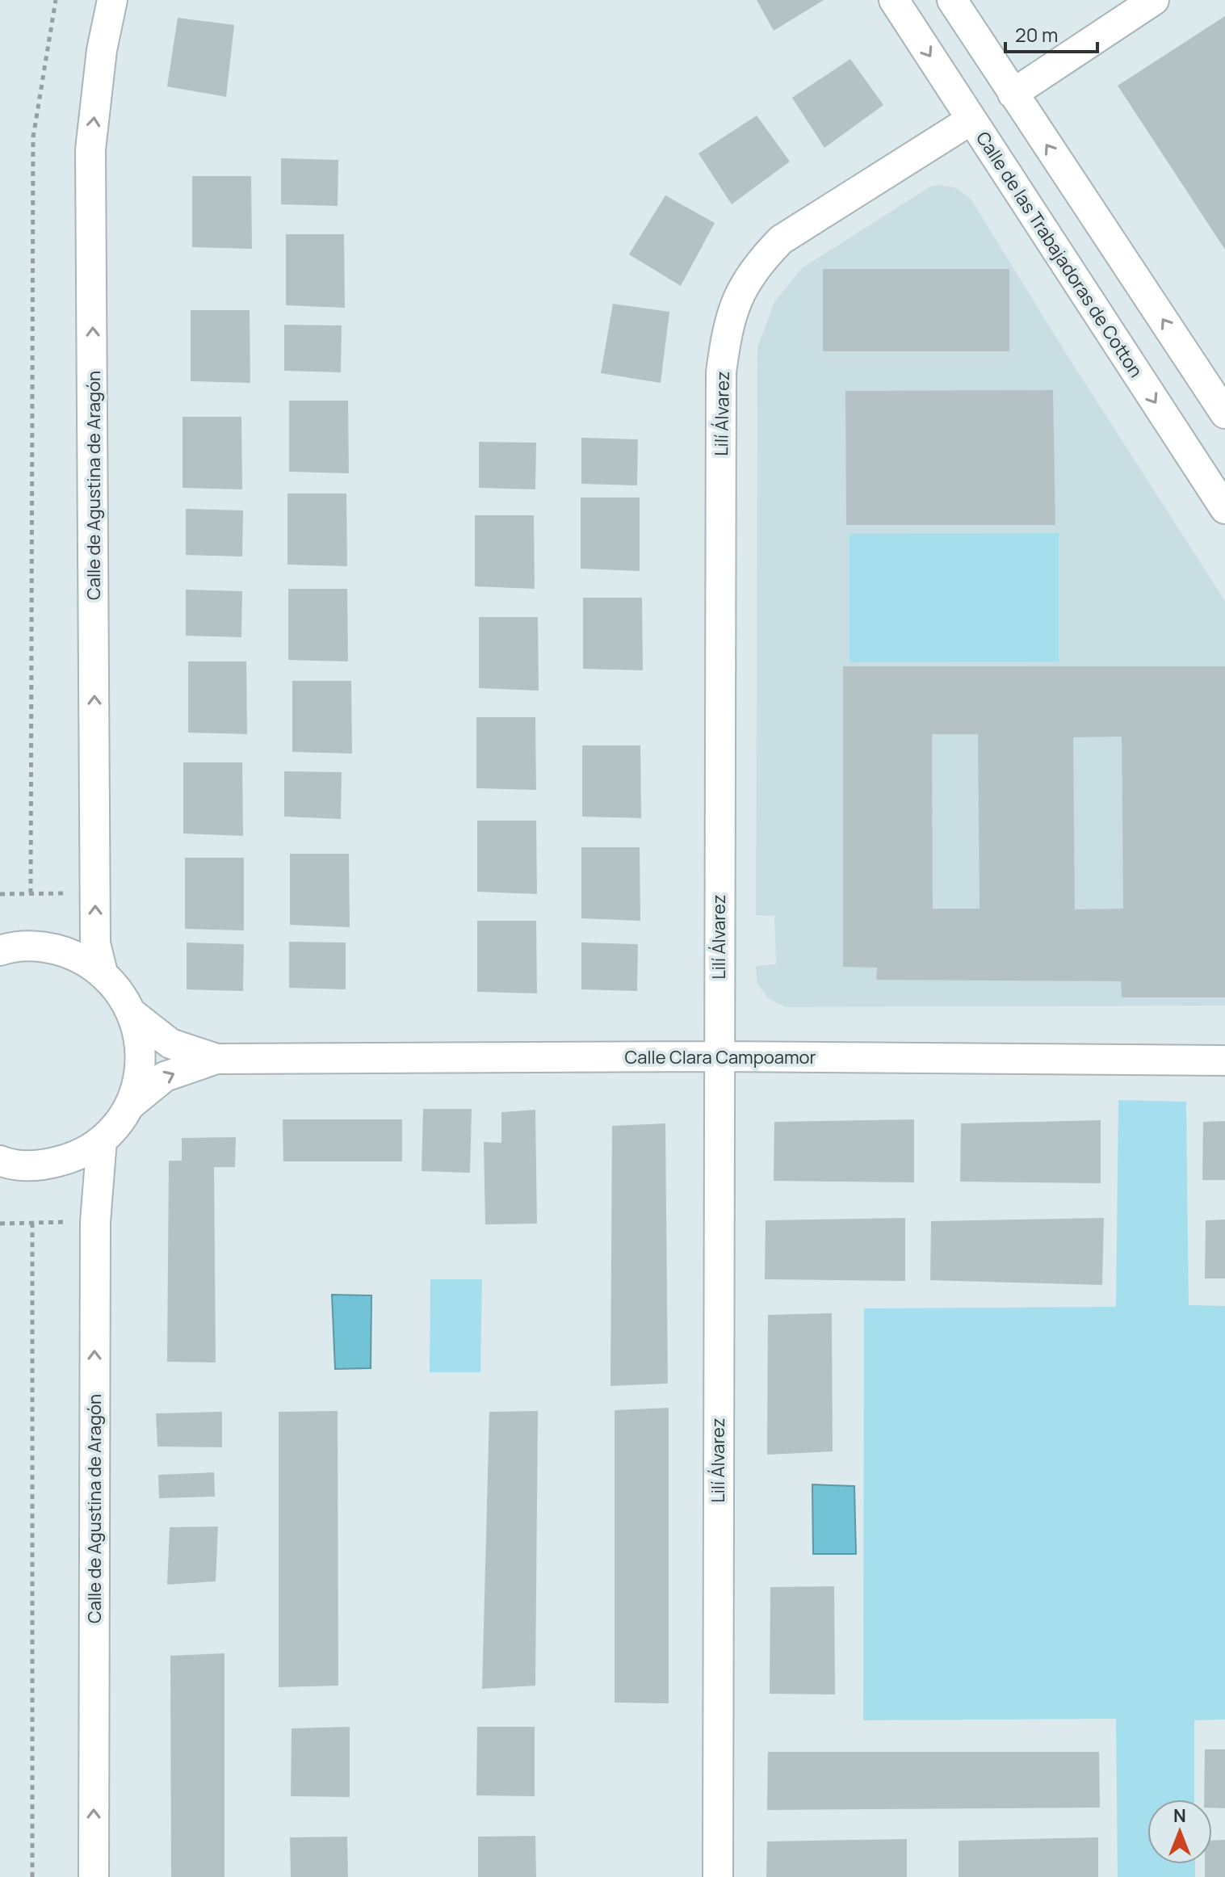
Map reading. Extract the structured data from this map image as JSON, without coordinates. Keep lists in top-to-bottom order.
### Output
{
  "streets": {
    "street": [
      "Calle de las Trabajadoras de Cotton",
      "Lilí Álvarez",
      "Calle de Agustina de Aragón",
      "Calle Clara Campoamor"
    ]
  },
  "crossings": [
    ["Calle de las Trabajadoras de Cotton", "Lilí Álvarez"],
    ["Lilí Álvarez", "Calle Clara Campoamor"]
  ],
  "one_way": ["Calle de Agustina de Aragón"],
  "scale_bar": "20 m",
  "north": "top"
}
